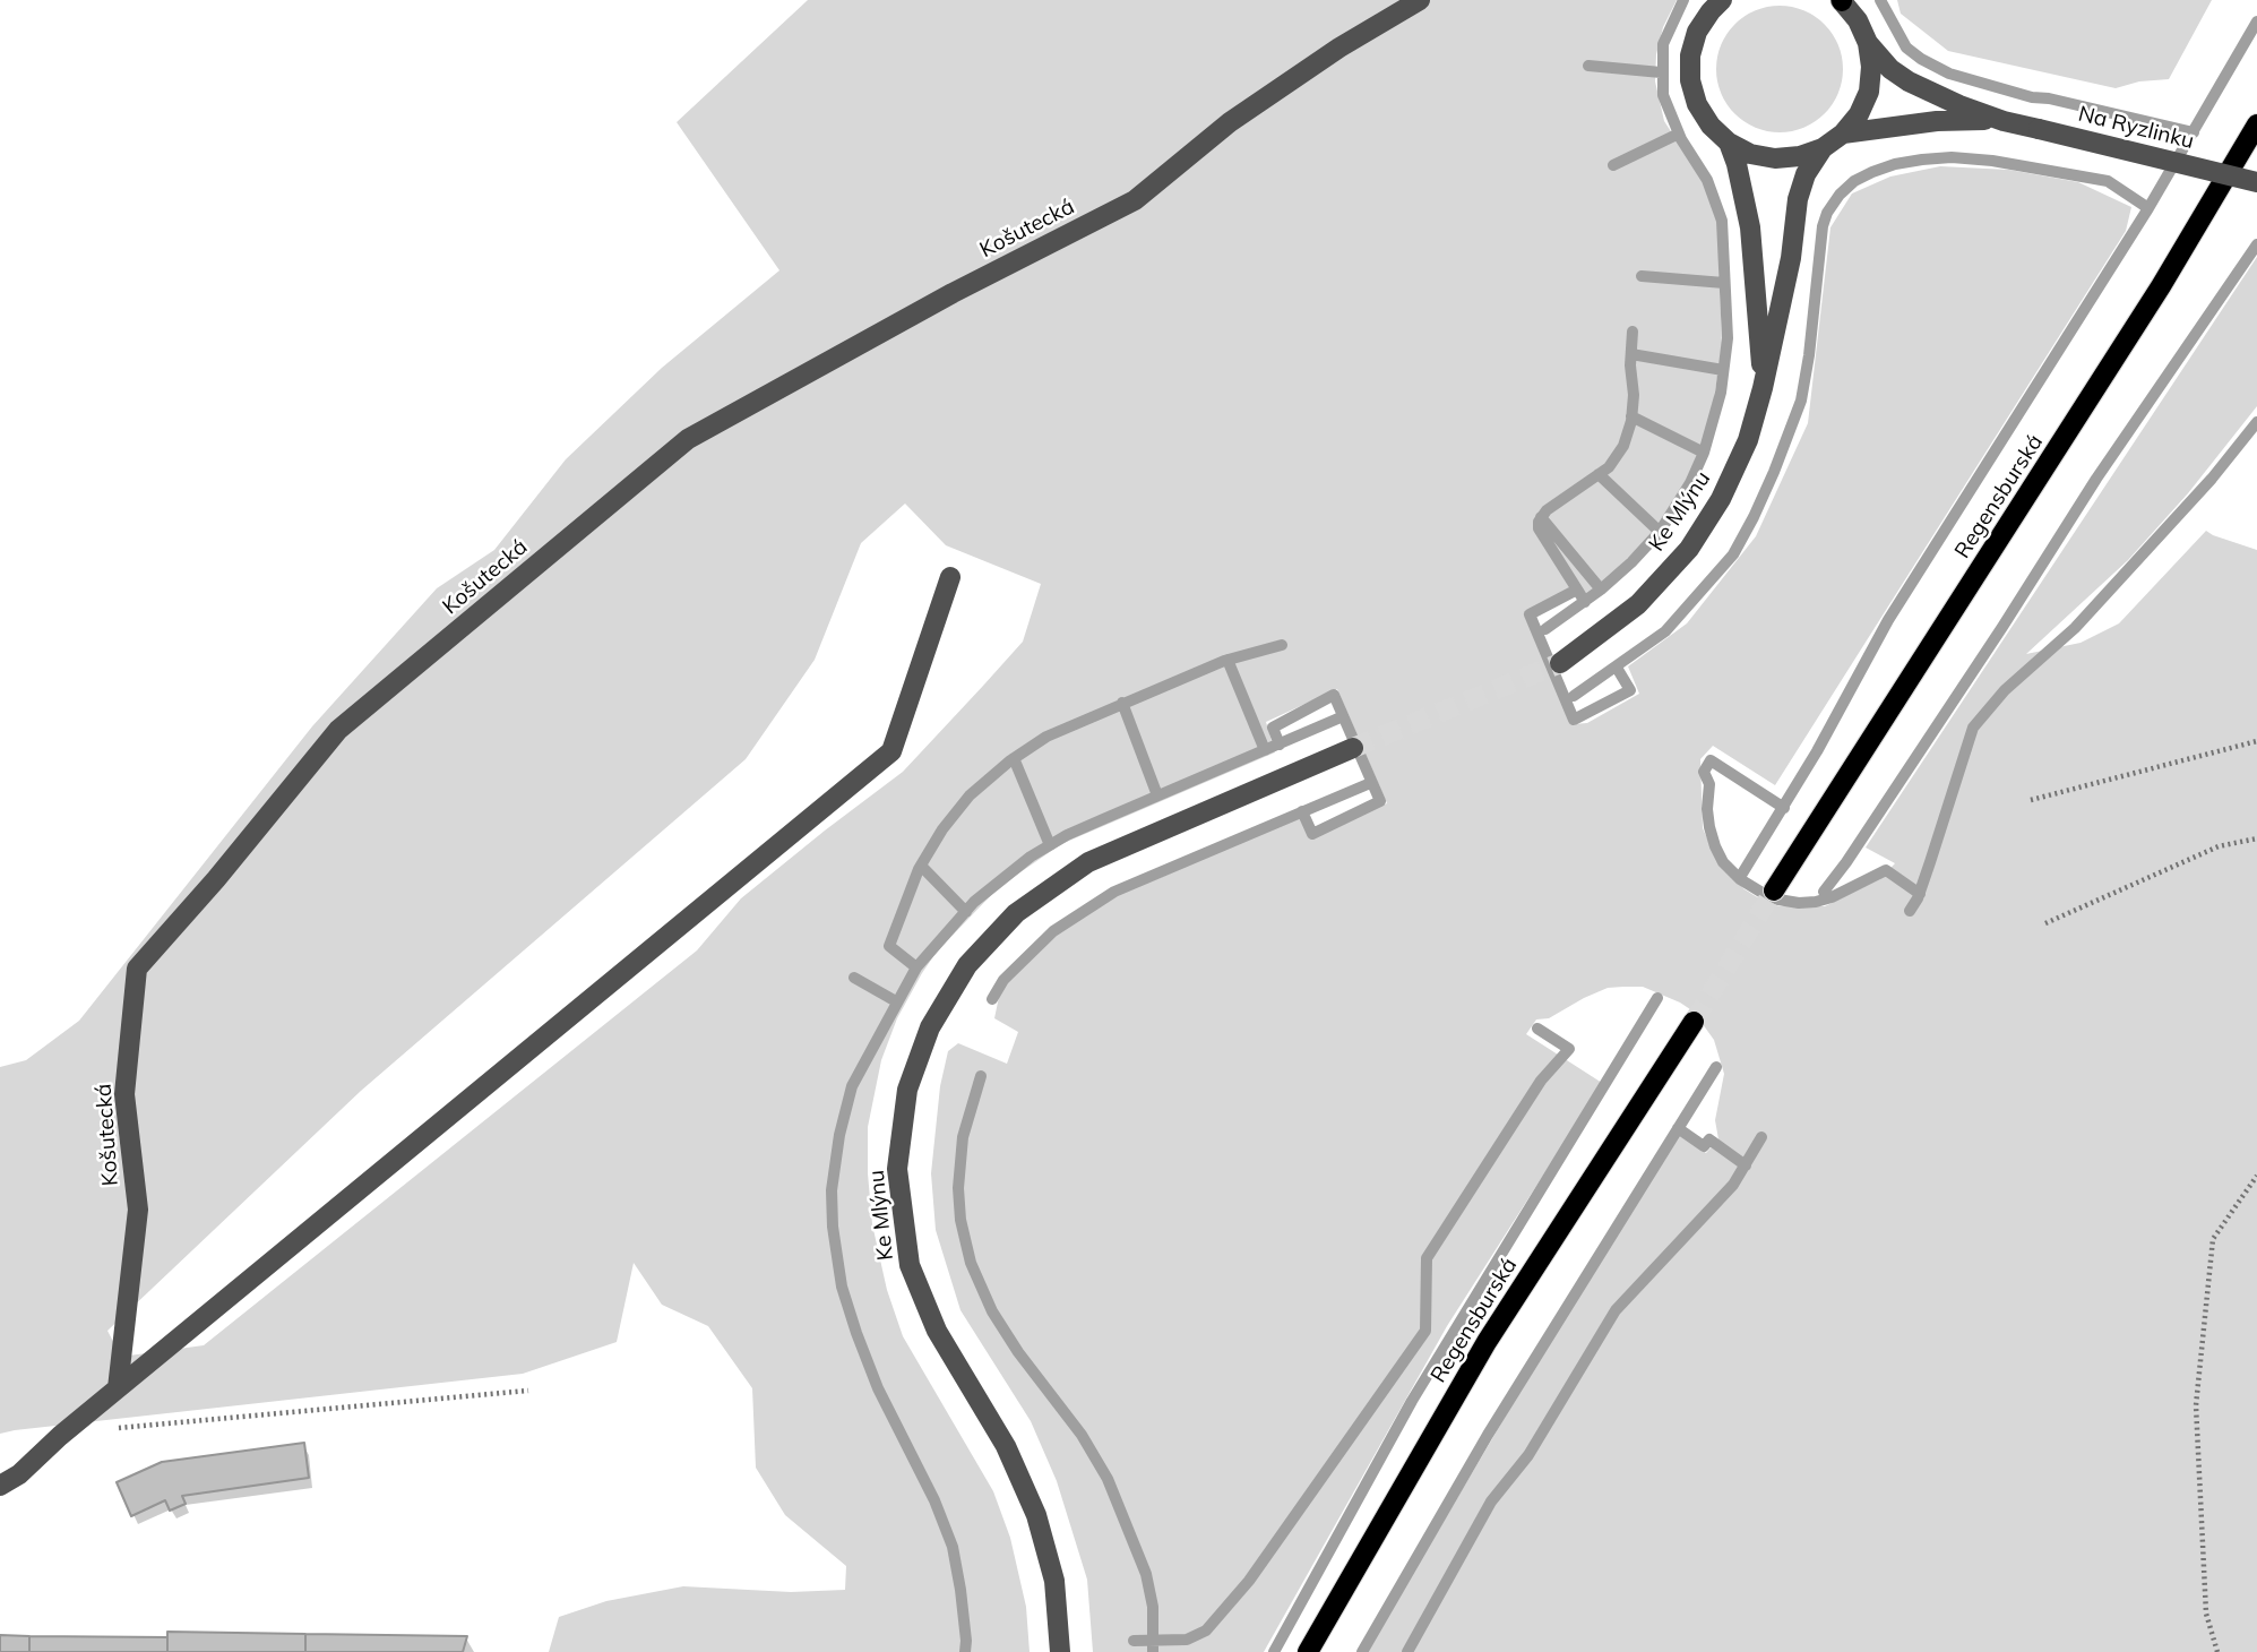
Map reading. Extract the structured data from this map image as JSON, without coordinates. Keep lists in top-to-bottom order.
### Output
{
  "streets": {
    "main road": ["Regensburská"],
    "street": ["Na Ryzlinku", "Košutecká", "Ke Mlýnu"]
  },
  "crossings": [
    ["Na Ryzlinku", "Ke Mlýnu"]
  ]
}
